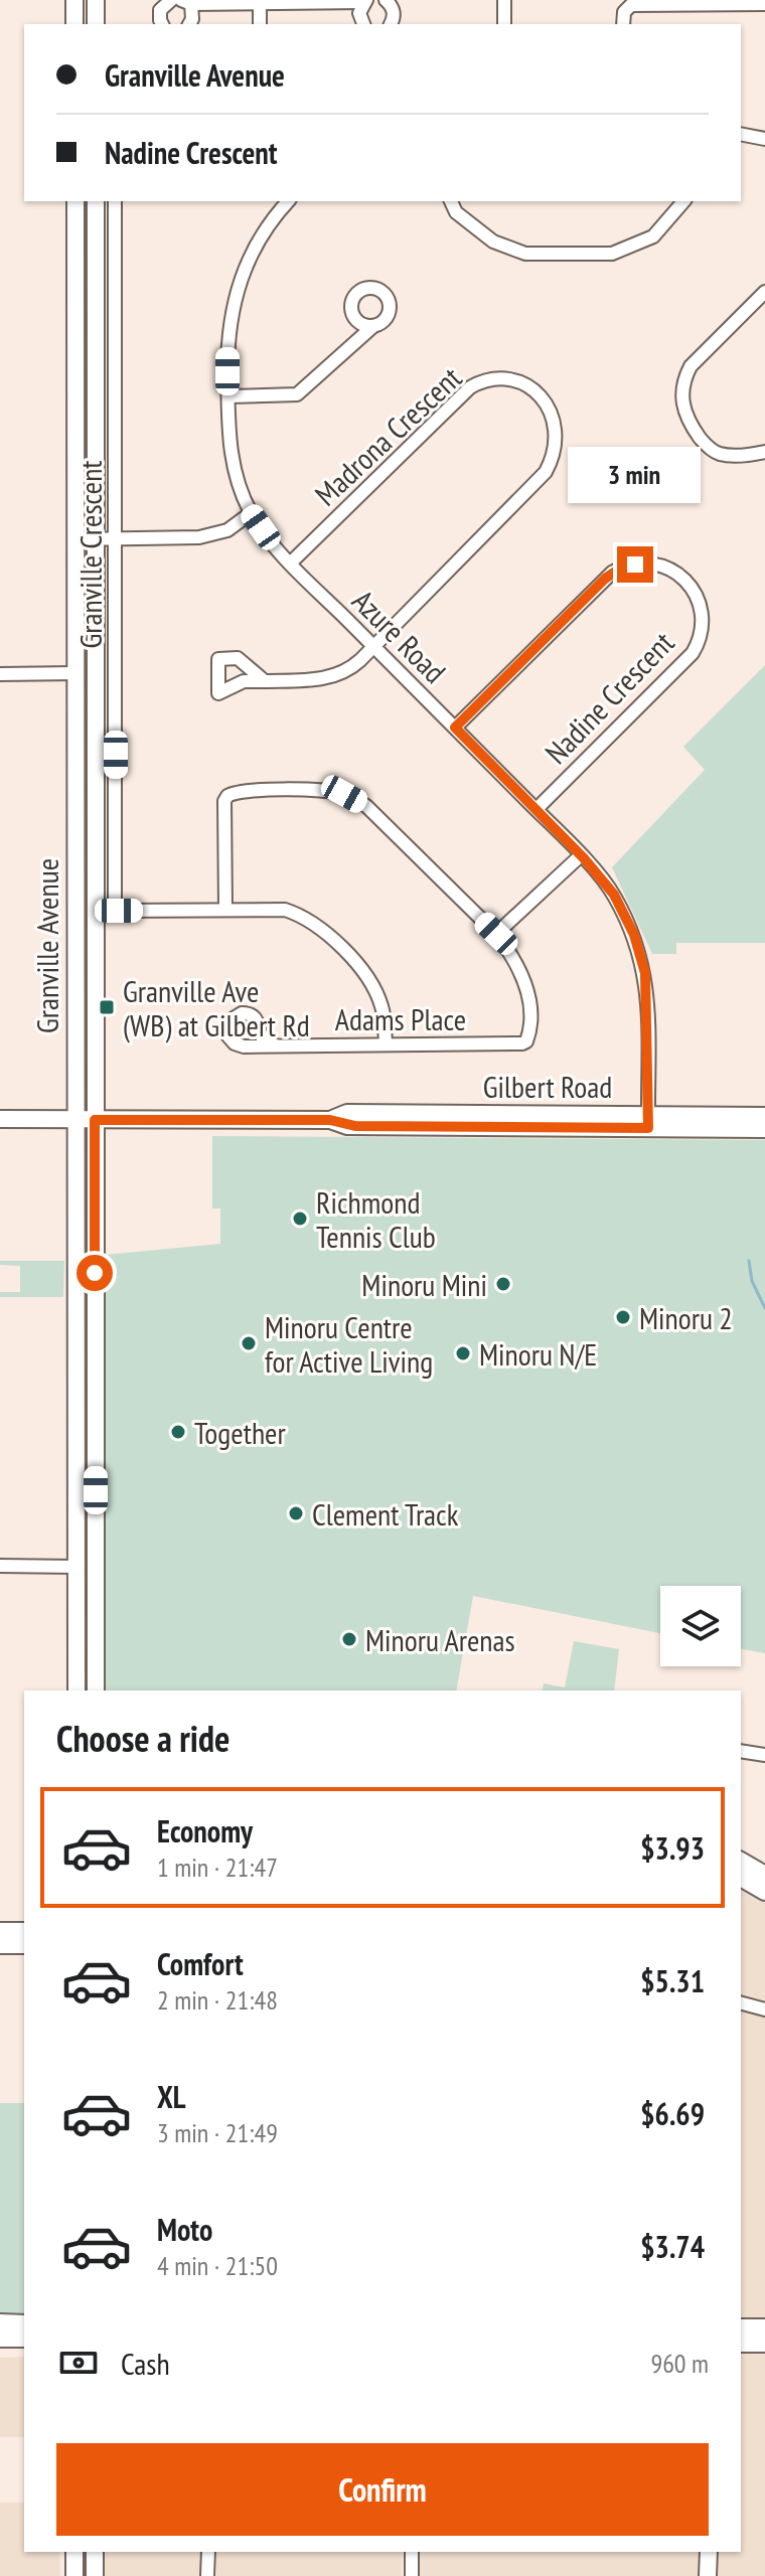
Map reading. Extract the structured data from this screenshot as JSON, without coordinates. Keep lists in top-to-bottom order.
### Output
{
  "streets": {
    "main road": ["Granville Avenue", "Gilbert Road"],
    "street": [
      "Madrona Crescent",
      "Granville Crescent",
      "Azure Road",
      "Nadine Crescent",
      "Adams Place"
    ]
  },
  "crossings": [
    ["Madrona Crescent", "Azure Road"],
    ["Azure Road", "Nadine Crescent"],
    ["Azure Road", "Gilbert Road"],
    ["Granville Avenue", "Gilbert Road"]
  ],
  "places": {
    "transit": ["Granville Ave (WB) at Gilbert Rd"],
    "other": [
      "Richmond Tennis Club",
      "Minoru Mini",
      "Minoru 2",
      "Minoru Centre for Active Living",
      "Minoru N/E",
      "Together",
      "Clement Track",
      "Minoru Arenas"
    ]
  },
  "page": {
    "banner": ["Granville Avenue", "Nadine Crescent"],
    "bubble": "3 min",
    "heading": "Choose a ride",
    "list": [
      {
        "name": "Economy",
        "note": "1 min · 21:47",
        "value": "$3.93"
      },
      {
        "name": "Comfort",
        "note": "2 min · 21:48",
        "value": "$5.31"
      },
      {
        "name": "XL",
        "note": "3 min · 21:49",
        "value": "$6.69"
      },
      {
        "name": "Moto",
        "note": "4 min · 21:50",
        "value": "$3.74"
      }
    ],
    "pay": ["Cash", "960 m"],
    "buttons": "Confirm"
  }
}
